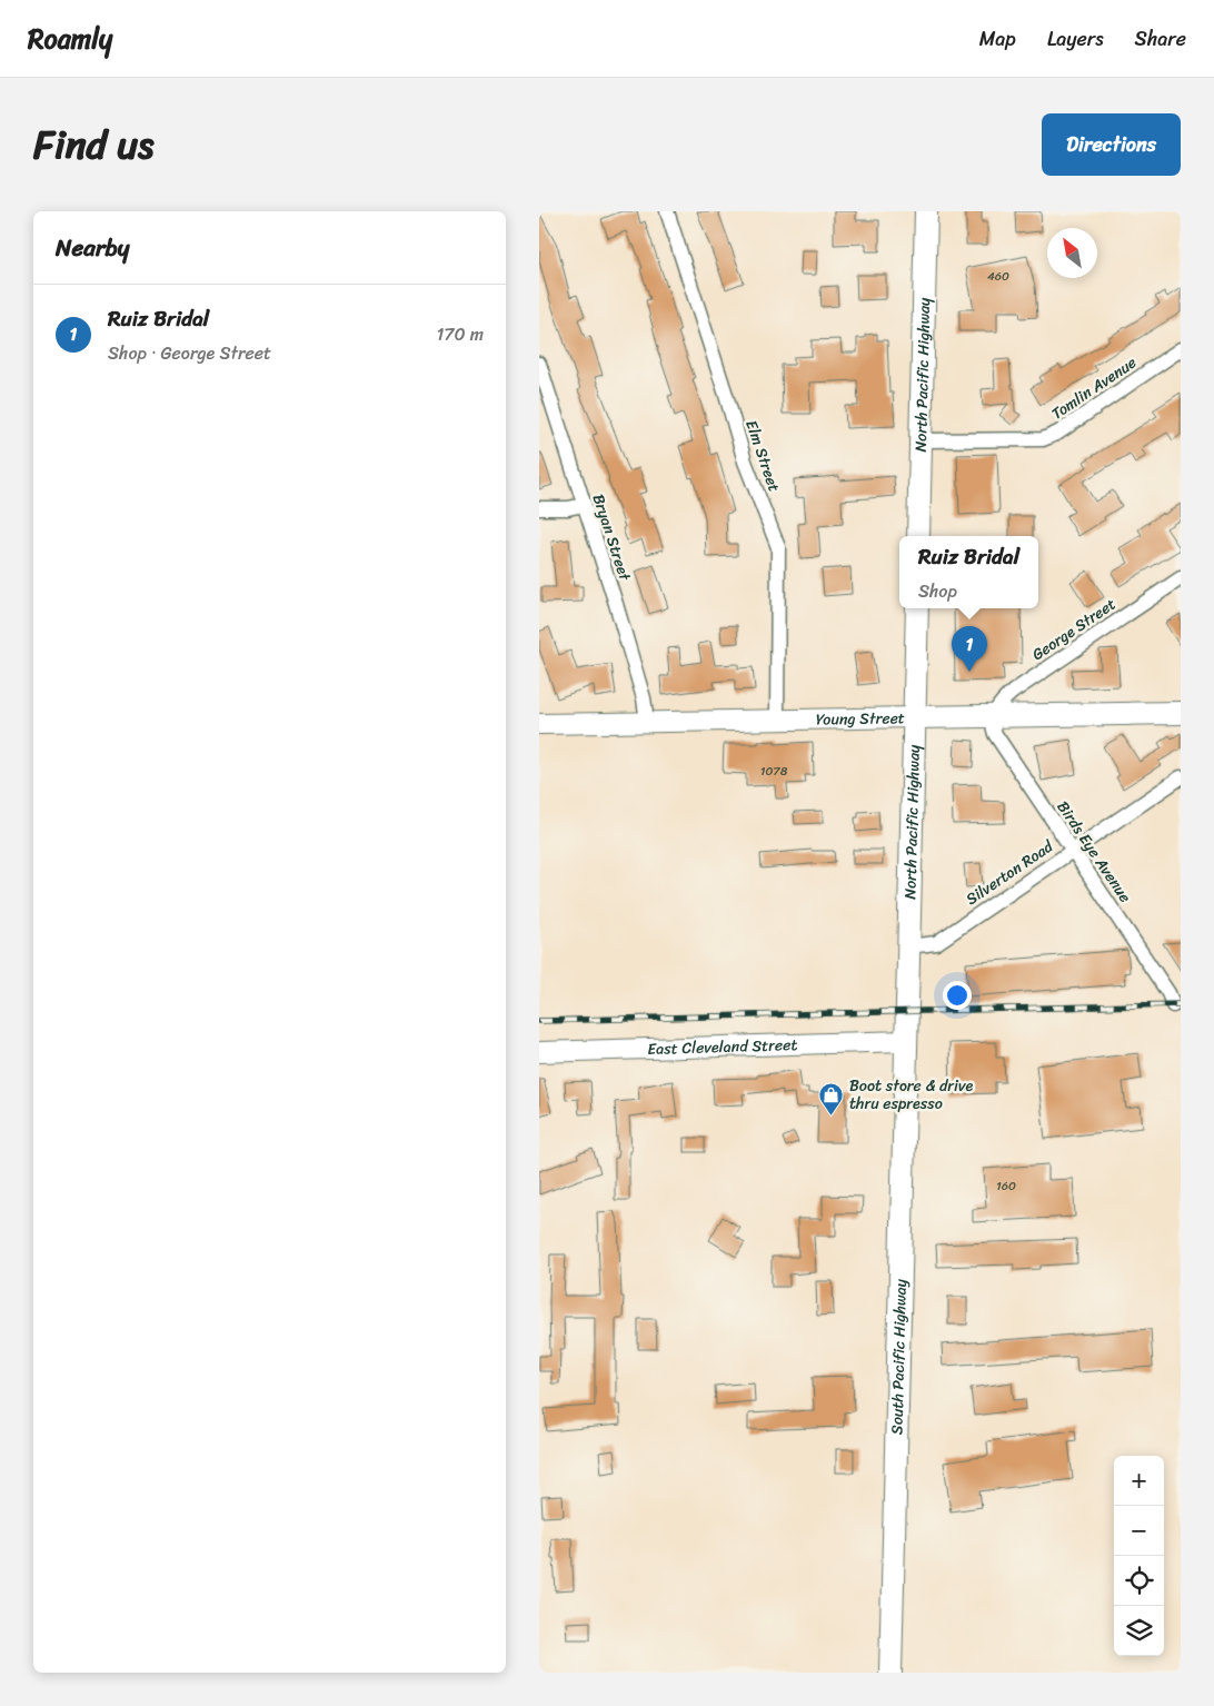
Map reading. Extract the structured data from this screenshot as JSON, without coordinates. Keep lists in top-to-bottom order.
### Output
{
  "streets": {
    "main road": [
      "North Pacific Highway",
      "Young Street",
      "East Cleveland Street",
      "South Pacific Highway"
    ],
    "street": [
      "Tomlin Avenue",
      "Elm Street",
      "Bryan Street",
      "George Street",
      "Birds Eye Avenue",
      "Silverton Road"
    ]
  },
  "crossings": [
    ["North Pacific Highway", "Tomlin Avenue"],
    ["North Pacific Highway", "Young Street"],
    ["North Pacific Highway", "Silverton Road"],
    ["North Pacific Highway", "East Cleveland Street"],
    ["North Pacific Highway", "South Pacific Highway"],
    ["Elm Street", "Young Street"],
    ["Bryan Street", "Young Street"],
    ["George Street", "Young Street"],
    ["George Street", "Birds Eye Avenue"],
    ["Young Street", "Birds Eye Avenue"],
    ["Birds Eye Avenue", "Silverton Road"],
    ["East Cleveland Street", "South Pacific Highway"]
  ],
  "places": {
    "shop": ["Boot store & drive thru espresso"]
  },
  "house_numbers": ["460", "1078", "160"],
  "north": "top left",
  "page": {
    "header": "Roamly",
    "nav": ["Map", "Layers", "Share"],
    "title": "Find us",
    "buttons": "Directions",
    "heading": "Nearby",
    "list": [
      {
        "mark": "1",
        "name": "Ruiz Bridal",
        "note": "Shop · George Street",
        "value": "170 m"
      }
    ],
    "popup": ["Ruiz Bridal", "Shop"],
    "pins": "1",
    "map_buttons": ["+", "−"]
  }
}
